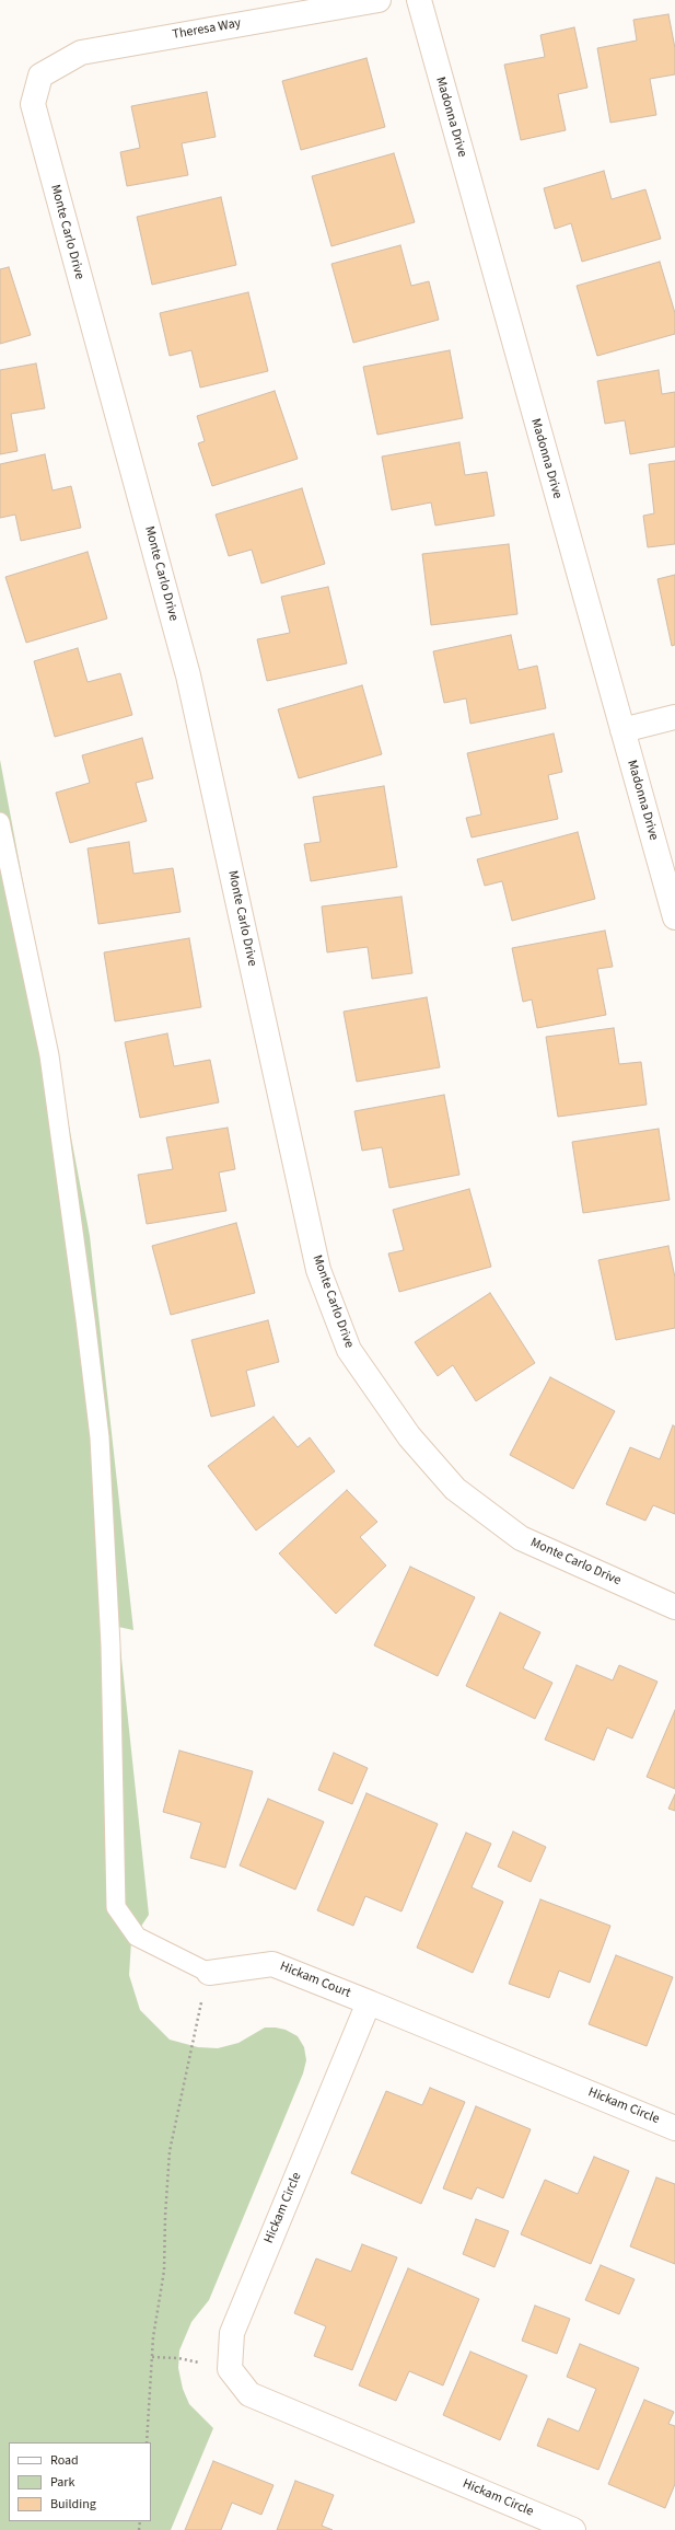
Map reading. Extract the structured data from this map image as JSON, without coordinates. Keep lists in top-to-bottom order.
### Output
{
  "streets": {
    "street": [
      "Theresa Way",
      "Madonna Drive",
      "Monte Carlo Drive",
      "Hickam Court",
      "Hickam Circle"
    ]
  },
  "crossings": [
    ["Theresa Way", "Monte Carlo Drive"],
    ["Hickam Court", "Hickam Circle"]
  ],
  "legend": ["Road", "Park", "Building"]
}
